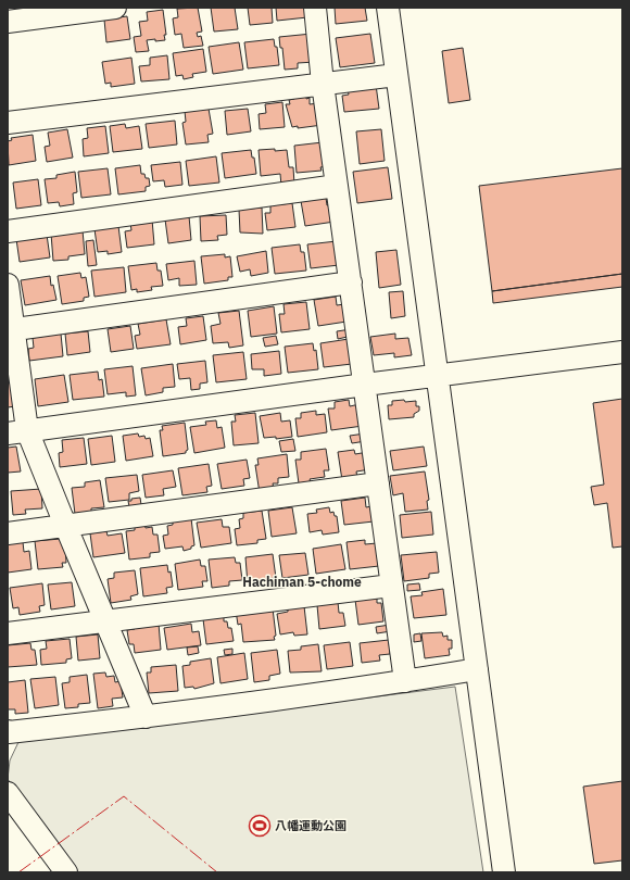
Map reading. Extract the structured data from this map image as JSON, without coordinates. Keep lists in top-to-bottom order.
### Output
{
  "districts": ["Hachiman 5-chome"],
  "places": {
    "sports": ["八幡運動公園"]
  }
}
